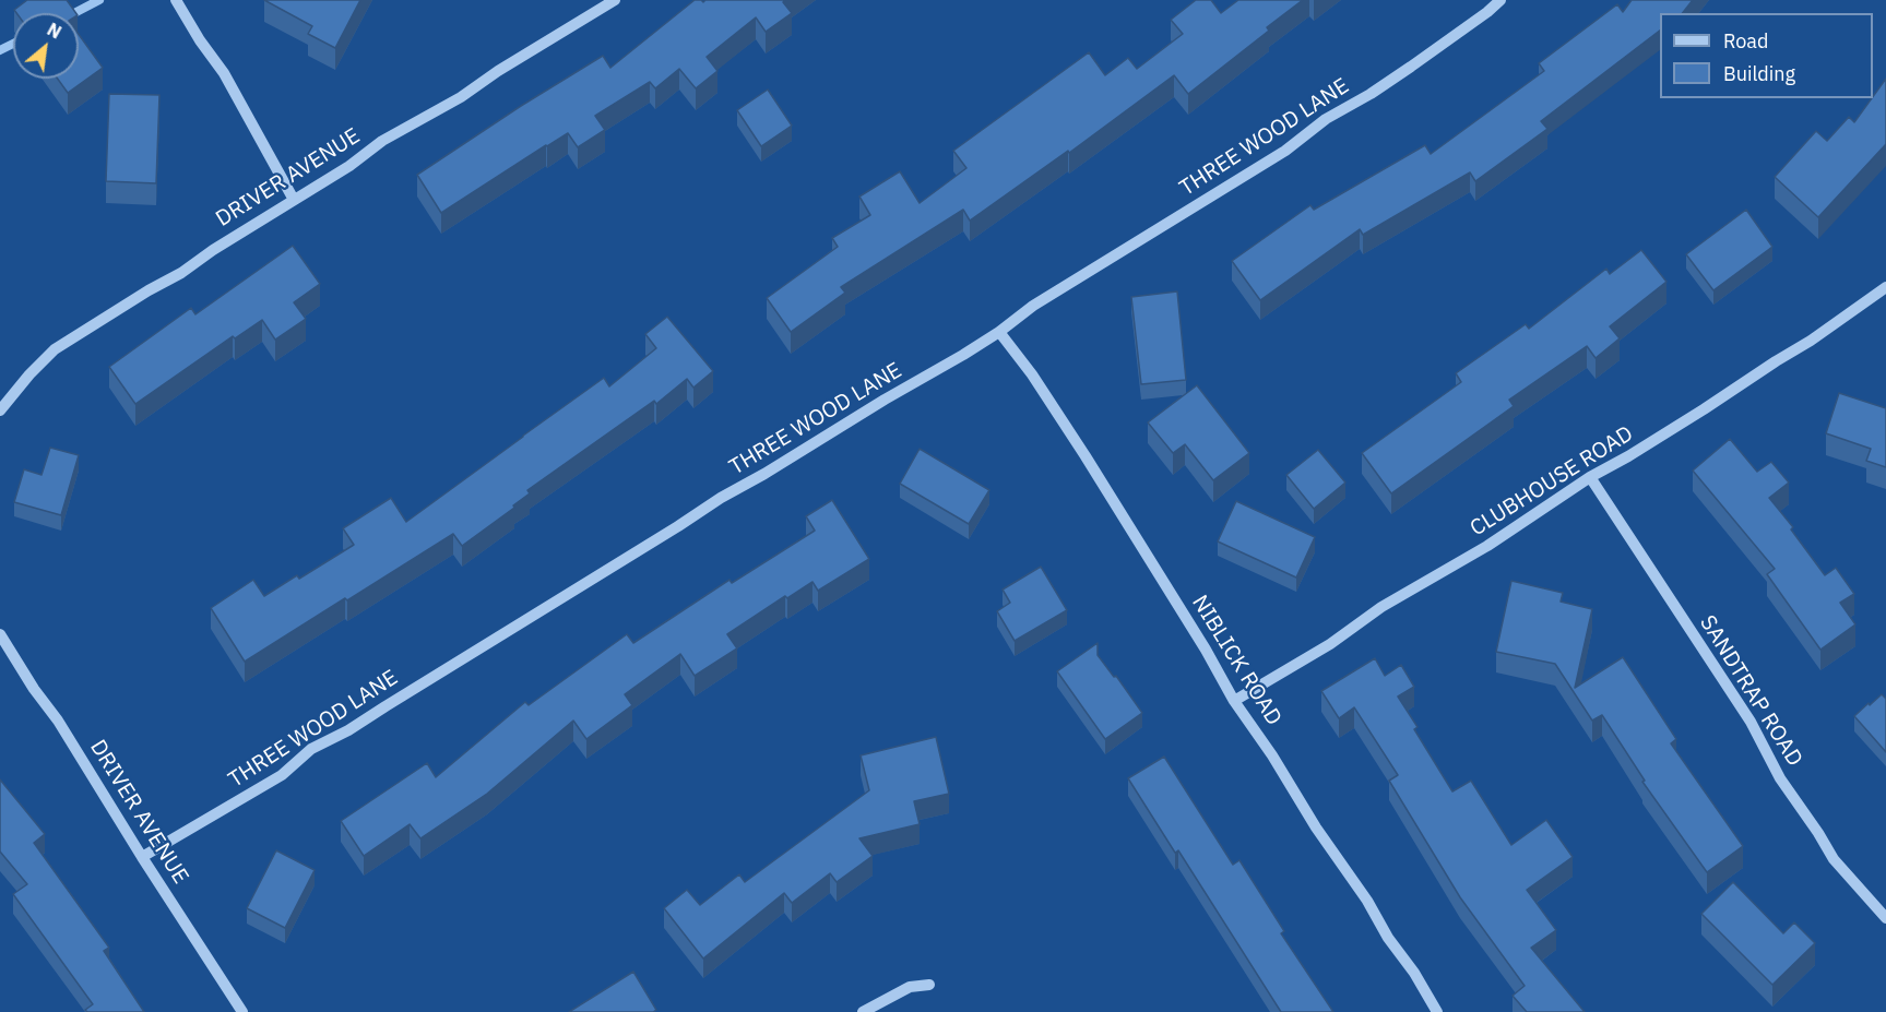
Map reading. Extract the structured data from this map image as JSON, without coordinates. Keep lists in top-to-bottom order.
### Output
{
  "streets": {
    "street": [
      "THREE WOOD LANE",
      "DRIVER AVENUE",
      "CLUBHOUSE ROAD",
      "NIBLICK ROAD",
      "SANDTRAP ROAD"
    ]
  },
  "crossings": [
    ["THREE WOOD LANE", "DRIVER AVENUE"],
    ["THREE WOOD LANE", "NIBLICK ROAD"],
    ["CLUBHOUSE ROAD", "NIBLICK ROAD"],
    ["CLUBHOUSE ROAD", "SANDTRAP ROAD"]
  ],
  "legend": ["Road", "Building"],
  "north": "top right"
}
